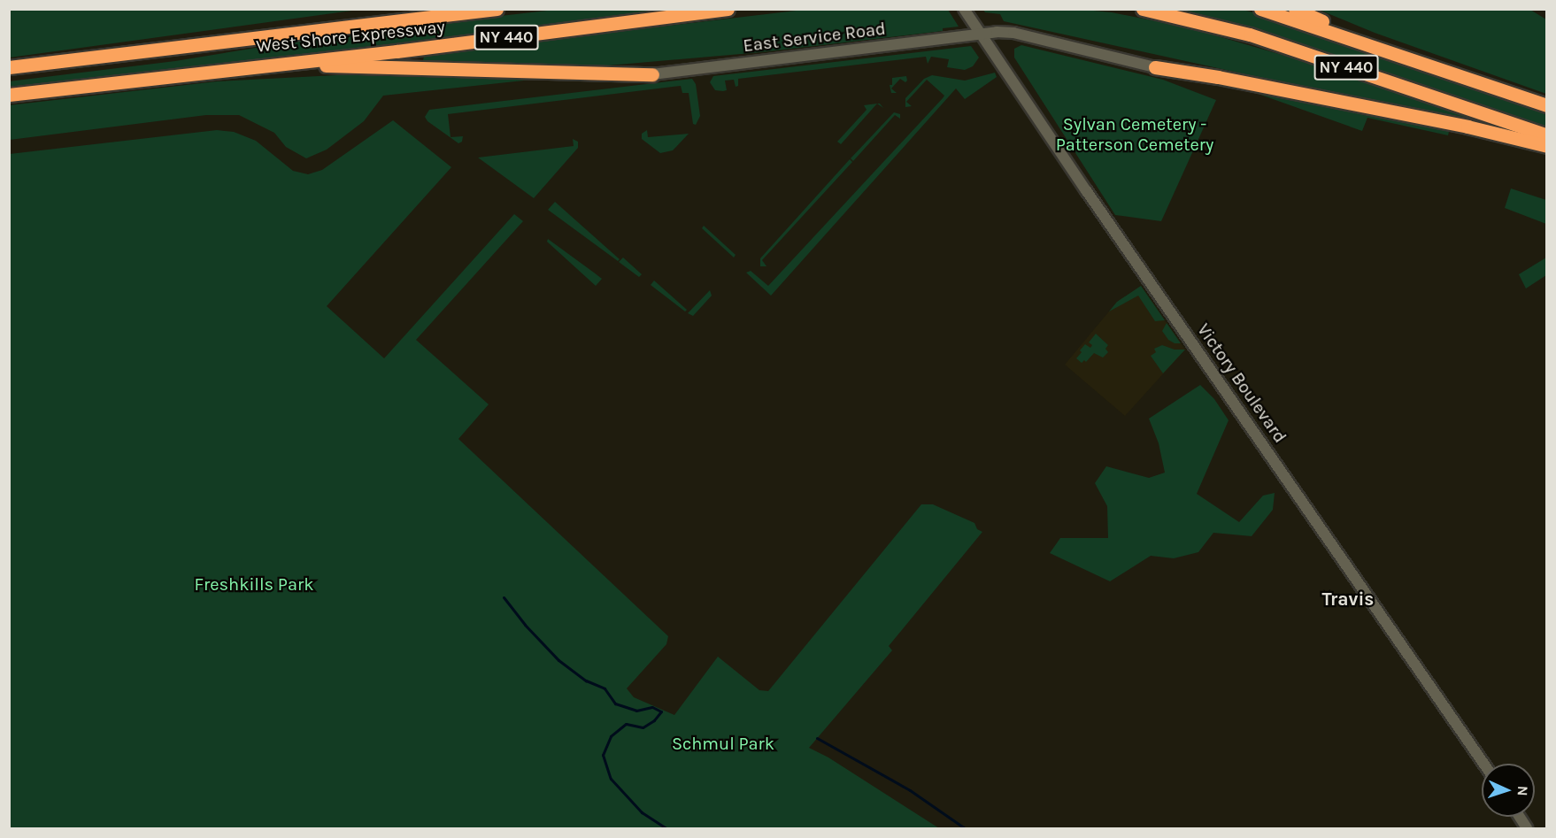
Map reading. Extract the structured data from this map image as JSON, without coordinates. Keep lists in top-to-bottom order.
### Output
{
  "streets": {
    "highway": ["West Shore Expressway", "NY 440"],
    "main road": ["East Service Road", "Victory Boulevard"]
  },
  "crossings": [
    ["East Service Road", "Victory Boulevard"]
  ],
  "districts": ["Travis"],
  "parks": ["Sylvan Cemetery - Patterson Cemetery", "Freshkills Park", "Schmul Park"],
  "north": "right"
}
